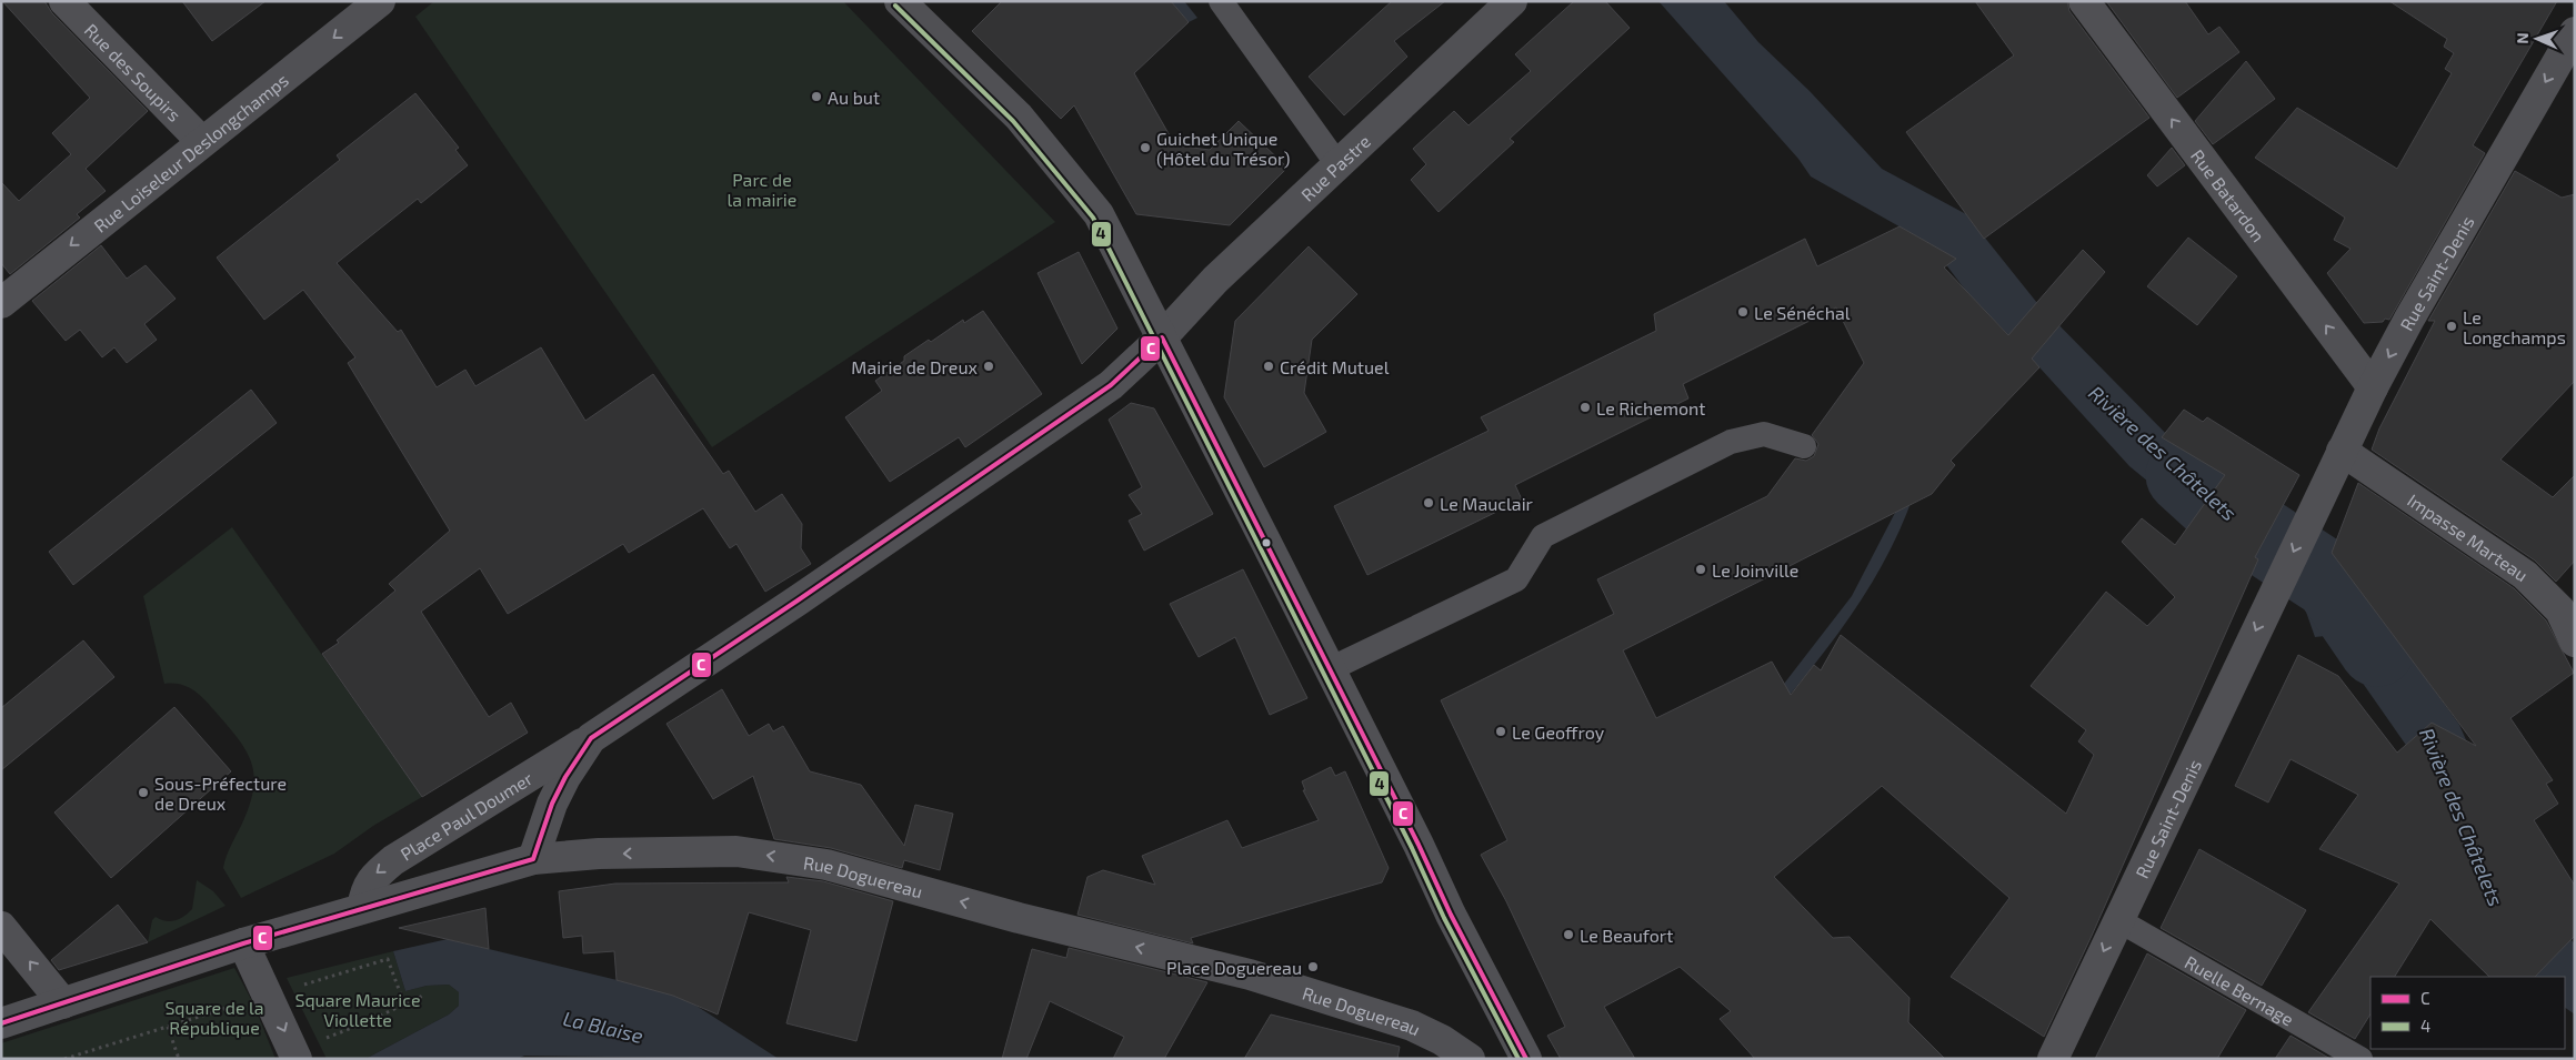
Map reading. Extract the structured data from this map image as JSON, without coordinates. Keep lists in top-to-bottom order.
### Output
{
  "streets": {
    "street": [
      "Rue des Soupirs",
      "Rue Loiseleur Deslongchamps",
      "Rue Pastre",
      "Rue Batardon",
      "Rue Saint-Denis",
      "Impasse Marteau",
      "Place Paul Doumer",
      "Rue Doguereau"
    ],
    "lane": ["Ruelle Bernage"]
  },
  "crossings": [
    ["Rue des Soupirs", "Rue Loiseleur Deslongchamps"],
    ["Rue Pastre", "Place Paul Doumer"],
    ["Rue Batardon", "Rue Saint-Denis"],
    ["Rue Saint-Denis", "Impasse Marteau"],
    ["Rue Saint-Denis", "Ruelle Bernage"],
    ["Place Paul Doumer", "Rue Doguereau"]
  ],
  "one_way": [
    "Rue Loiseleur Deslongchamps",
    "Rue Batardon",
    "Rue Saint-Denis",
    "Place Paul Doumer",
    "Rue Doguereau"
  ],
  "water": ["Rivière des Châtelets", "La Blaise"],
  "parks": ["Parc de la mairie", "Square Maurice Viollette", "Square de la République"],
  "places": [
    "Au but",
    "Guichet Unique (Hôtel du Trésor)",
    "Le Sénéchal",
    "Le Longchamps",
    "Mairie de Dreux",
    "Crédit Mutuel",
    "Le Richemont",
    "Le Mauclair",
    "Le Joinville",
    "Le Geoffroy",
    "Sous-Préfecture de Dreux",
    "Le Beaufort",
    "Place Doguereau"
  ],
  "lines": ["transit line 4", "transit line C"],
  "legend": ["C", "4"],
  "north": "left"
}
